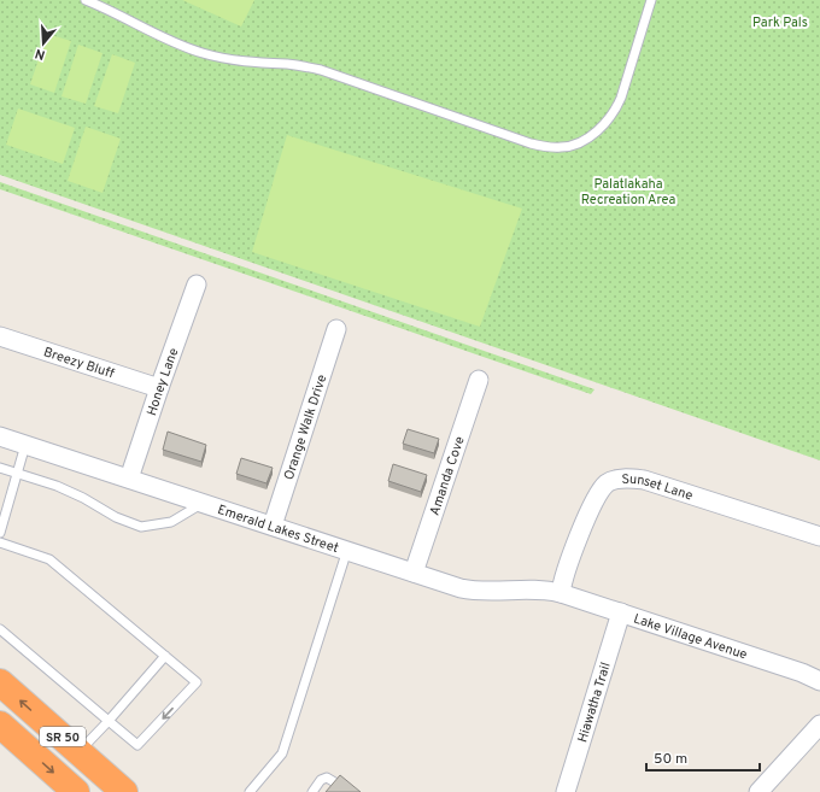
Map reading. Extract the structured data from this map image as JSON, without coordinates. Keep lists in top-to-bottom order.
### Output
{
  "streets": {
    "highway": ["SR 50"],
    "street": [
      "Breezy Bluff",
      "Honey Lane",
      "Orange Walk Drive",
      "Amanda Cove",
      "Sunset Lane",
      "Emerald Lakes Street",
      "Lake Village Avenue",
      "Hiawatha Trail"
    ]
  },
  "crossings": [
    ["Breezy Bluff", "Honey Lane"],
    ["Honey Lane", "Emerald Lakes Street"],
    ["Orange Walk Drive", "Emerald Lakes Street"],
    ["Amanda Cove", "Emerald Lakes Street"],
    ["Sunset Lane", "Emerald Lakes Street"],
    ["Sunset Lane", "Lake Village Avenue"],
    ["Emerald Lakes Street", "Lake Village Avenue"],
    ["Lake Village Avenue", "Hiawatha Trail"]
  ],
  "parks": ["Park Pals", "Palatlakaha Recreation Area"],
  "scale_bar": "50 m",
  "north": "bottom"
}
